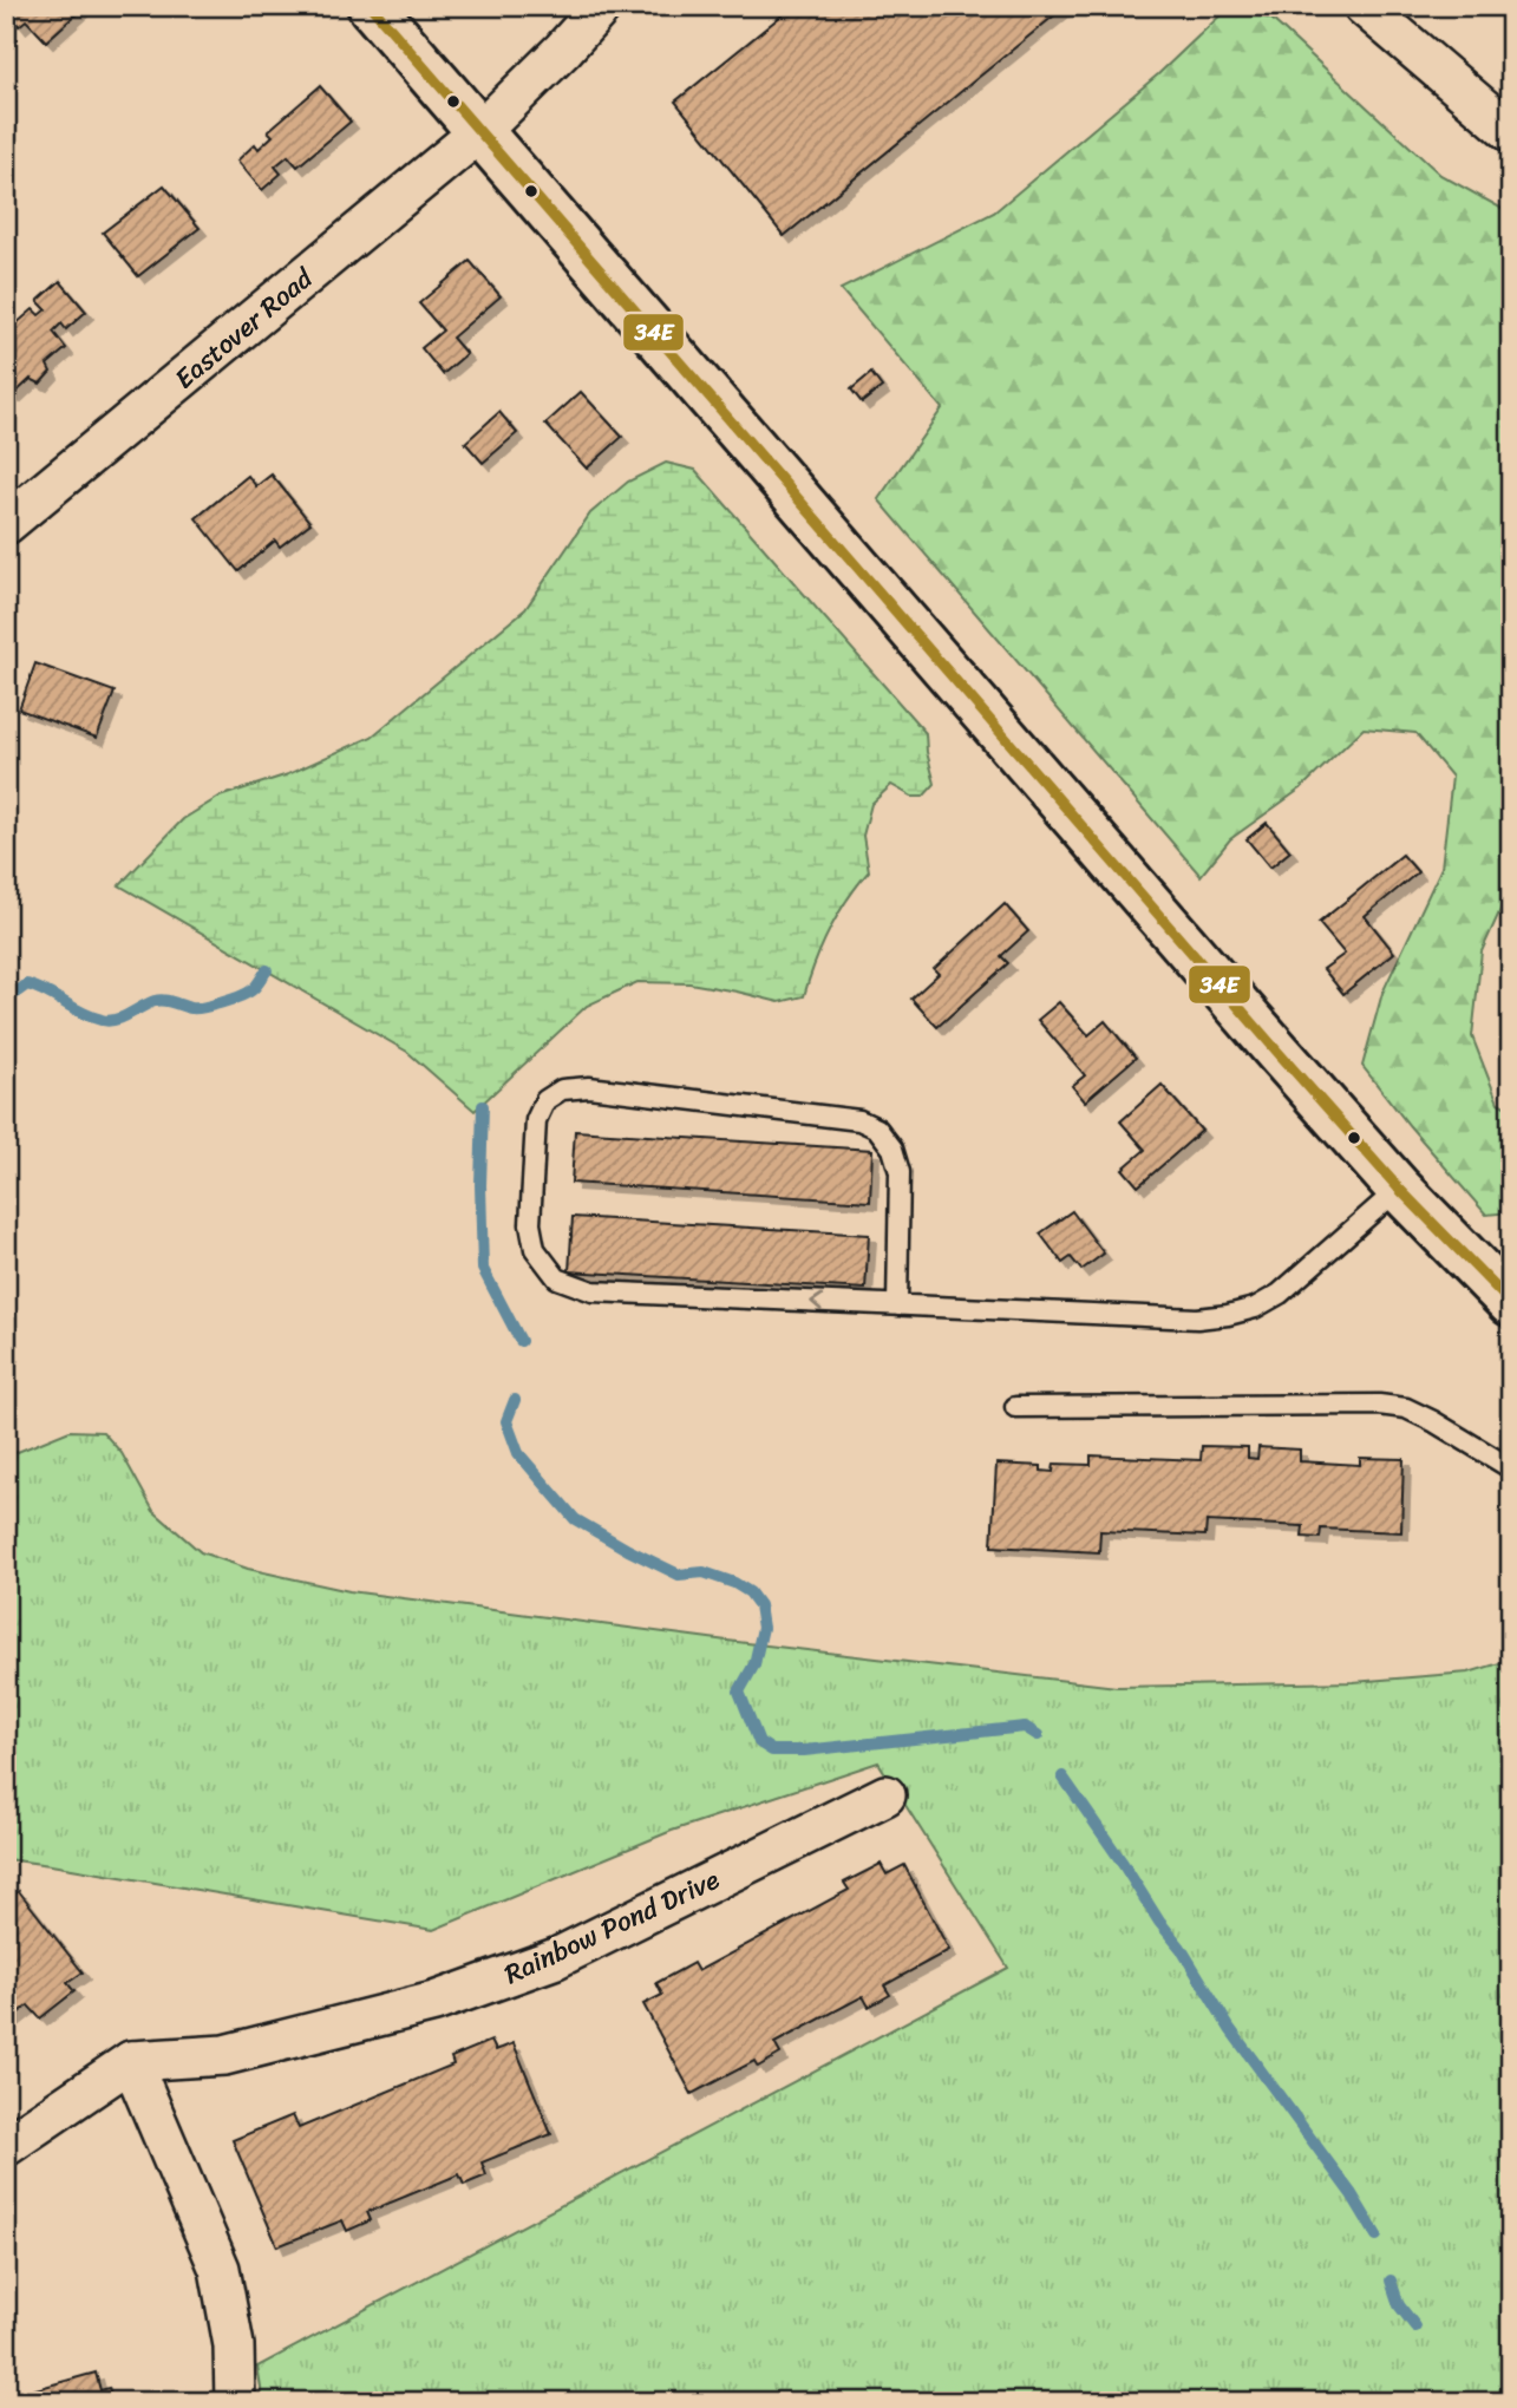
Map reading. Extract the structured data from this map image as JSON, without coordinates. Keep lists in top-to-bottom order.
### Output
{
  "streets": {
    "street": ["Eastover Road", "Rainbow Pond Drive"]
  },
  "lines": ["transit line 34E"]
}
